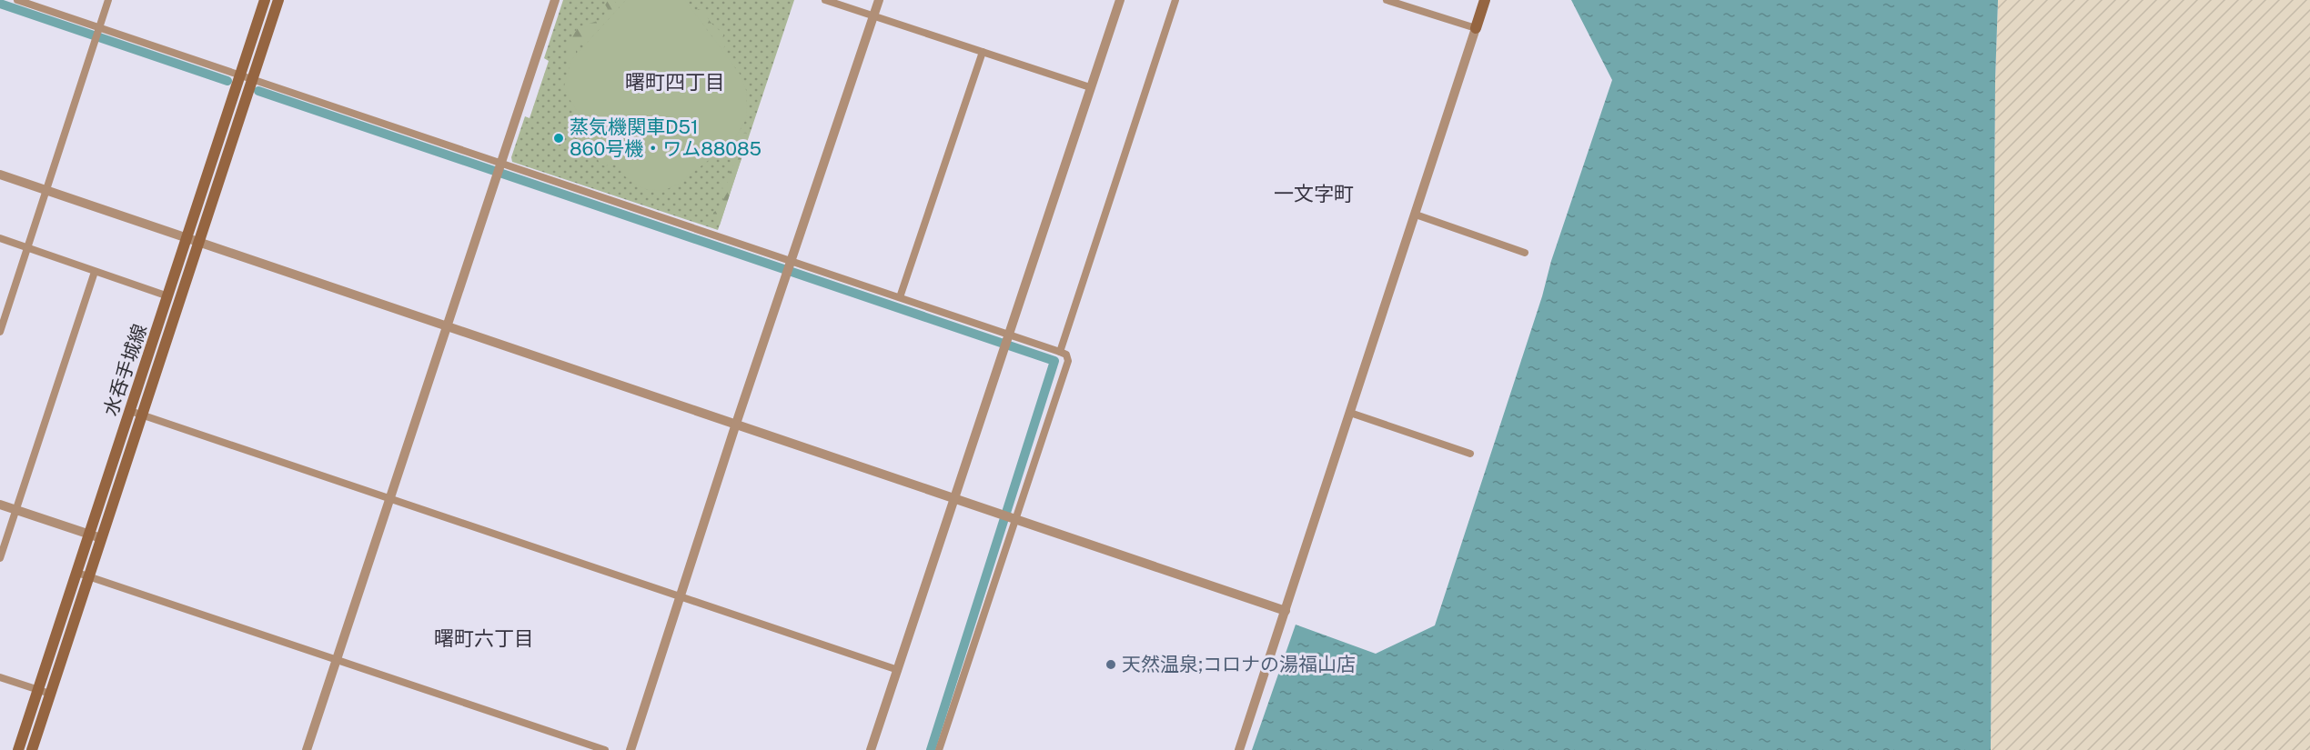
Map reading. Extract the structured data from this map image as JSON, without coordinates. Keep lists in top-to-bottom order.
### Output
{
  "streets": {
    "main road": ["水呑手城線"]
  },
  "districts": ["曙町四丁目", "一文字町", "曙町六丁目"],
  "places": ["蒸気機関車D51 860号機・ワム88085", "天然温泉;コロナの湯福山店"]
}
